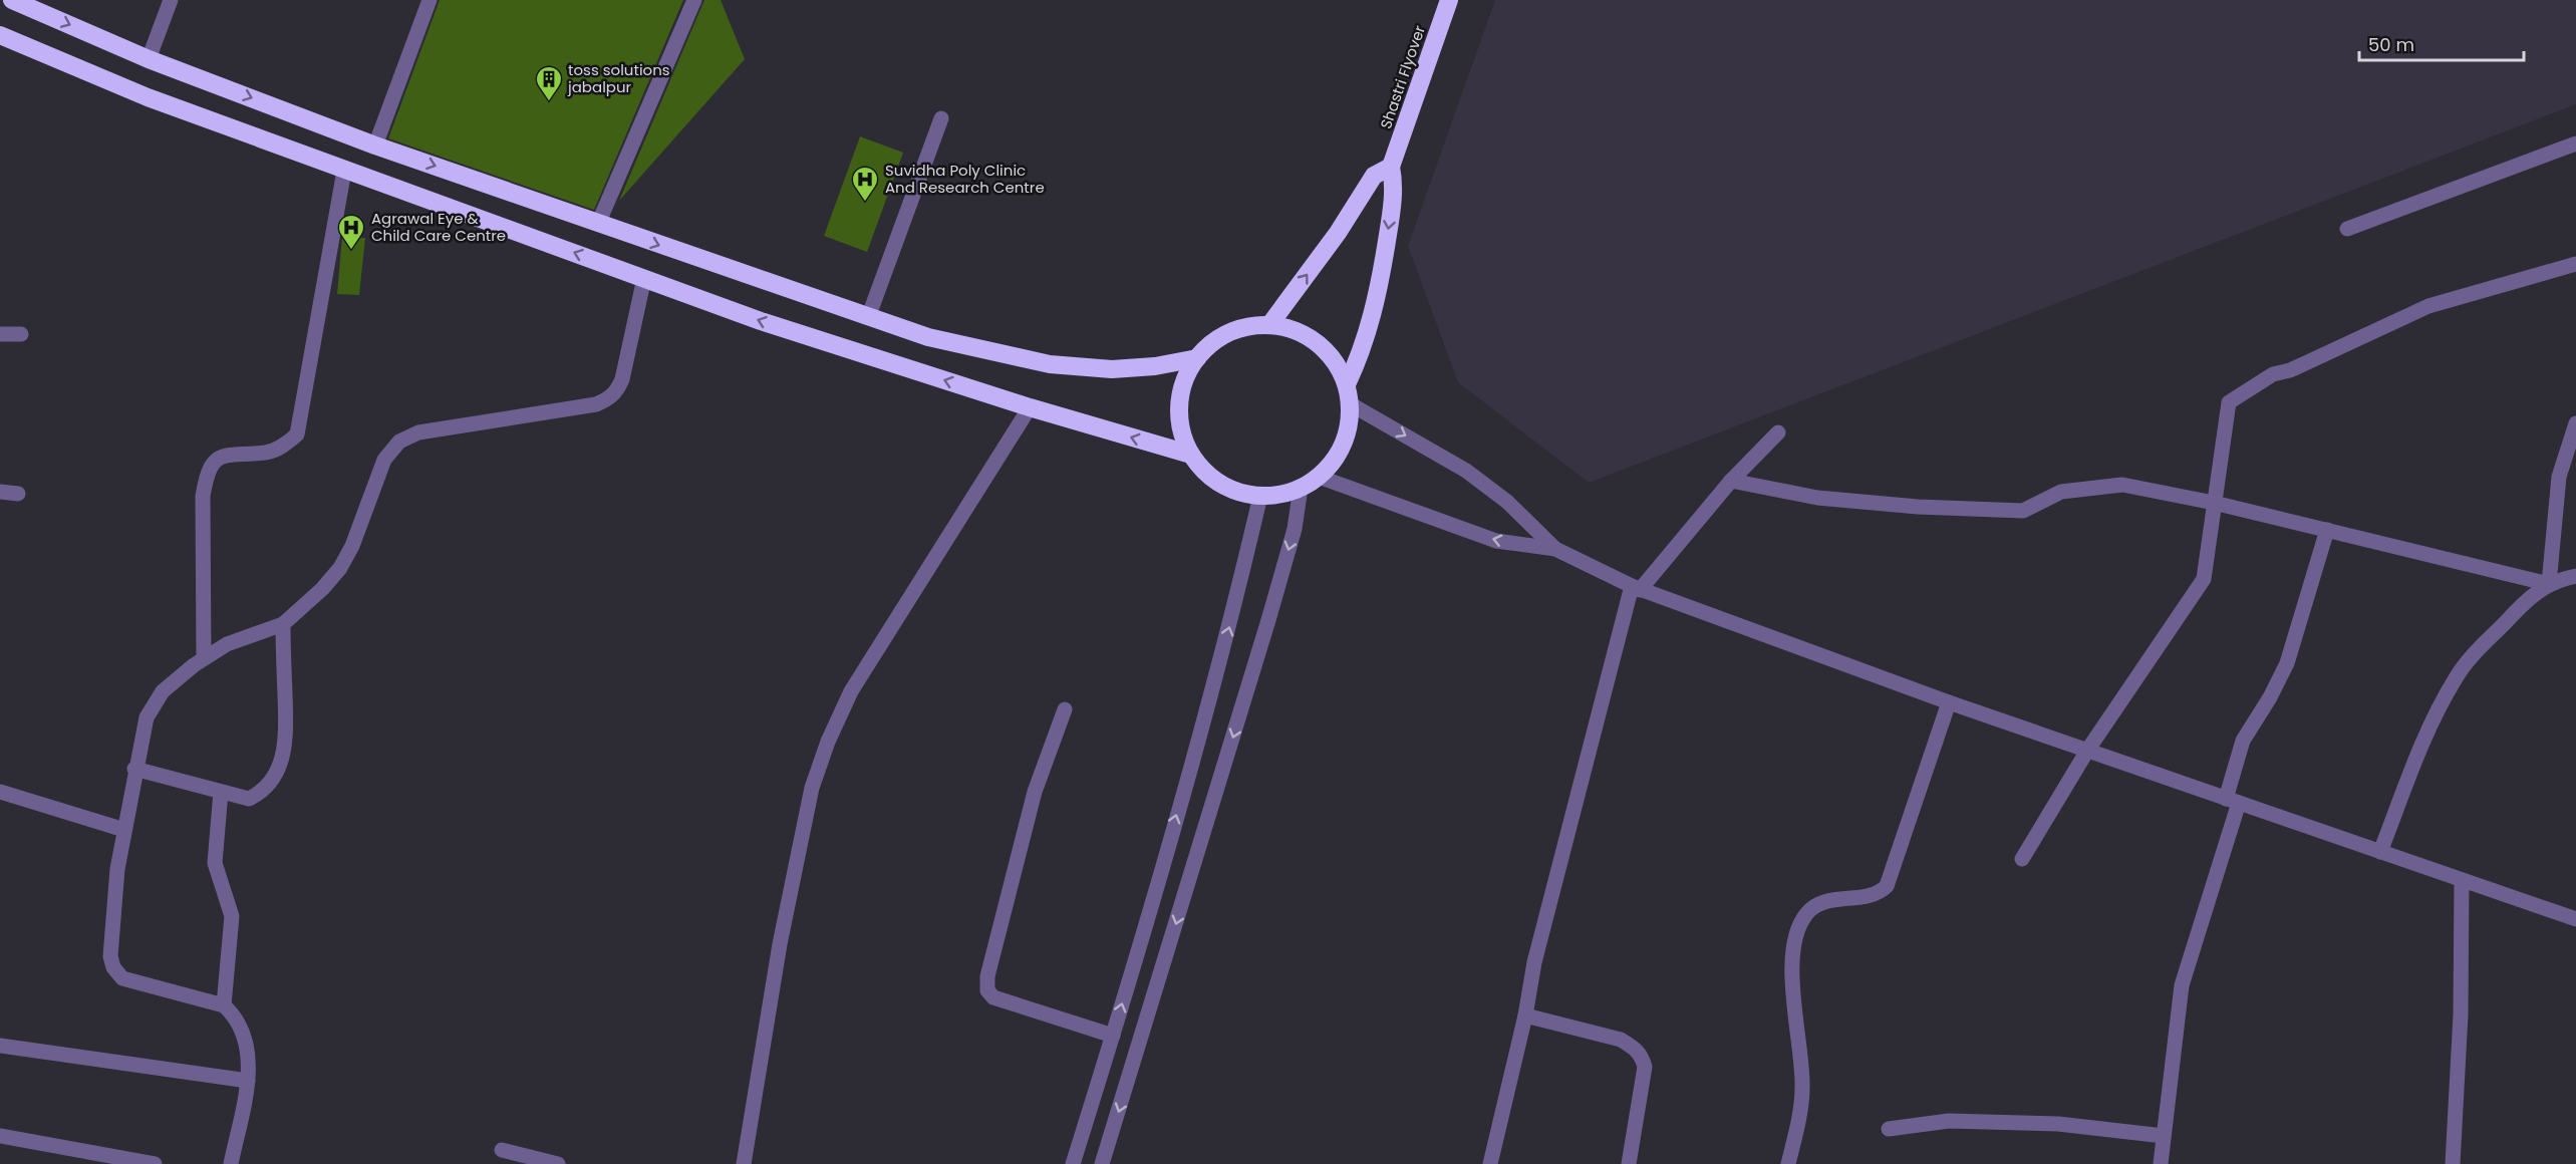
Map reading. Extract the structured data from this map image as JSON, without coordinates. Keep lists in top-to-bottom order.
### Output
{
  "streets": {
    "highway": ["Shastri Flyover"]
  },
  "places": {
    "building": ["toss solutions jabalpur"],
    "hospital": ["Suvidha Poly Clinic And Research Centre", "Agrawal Eye & Child Care Centre"]
  },
  "scale_bar": "50 m"
}
